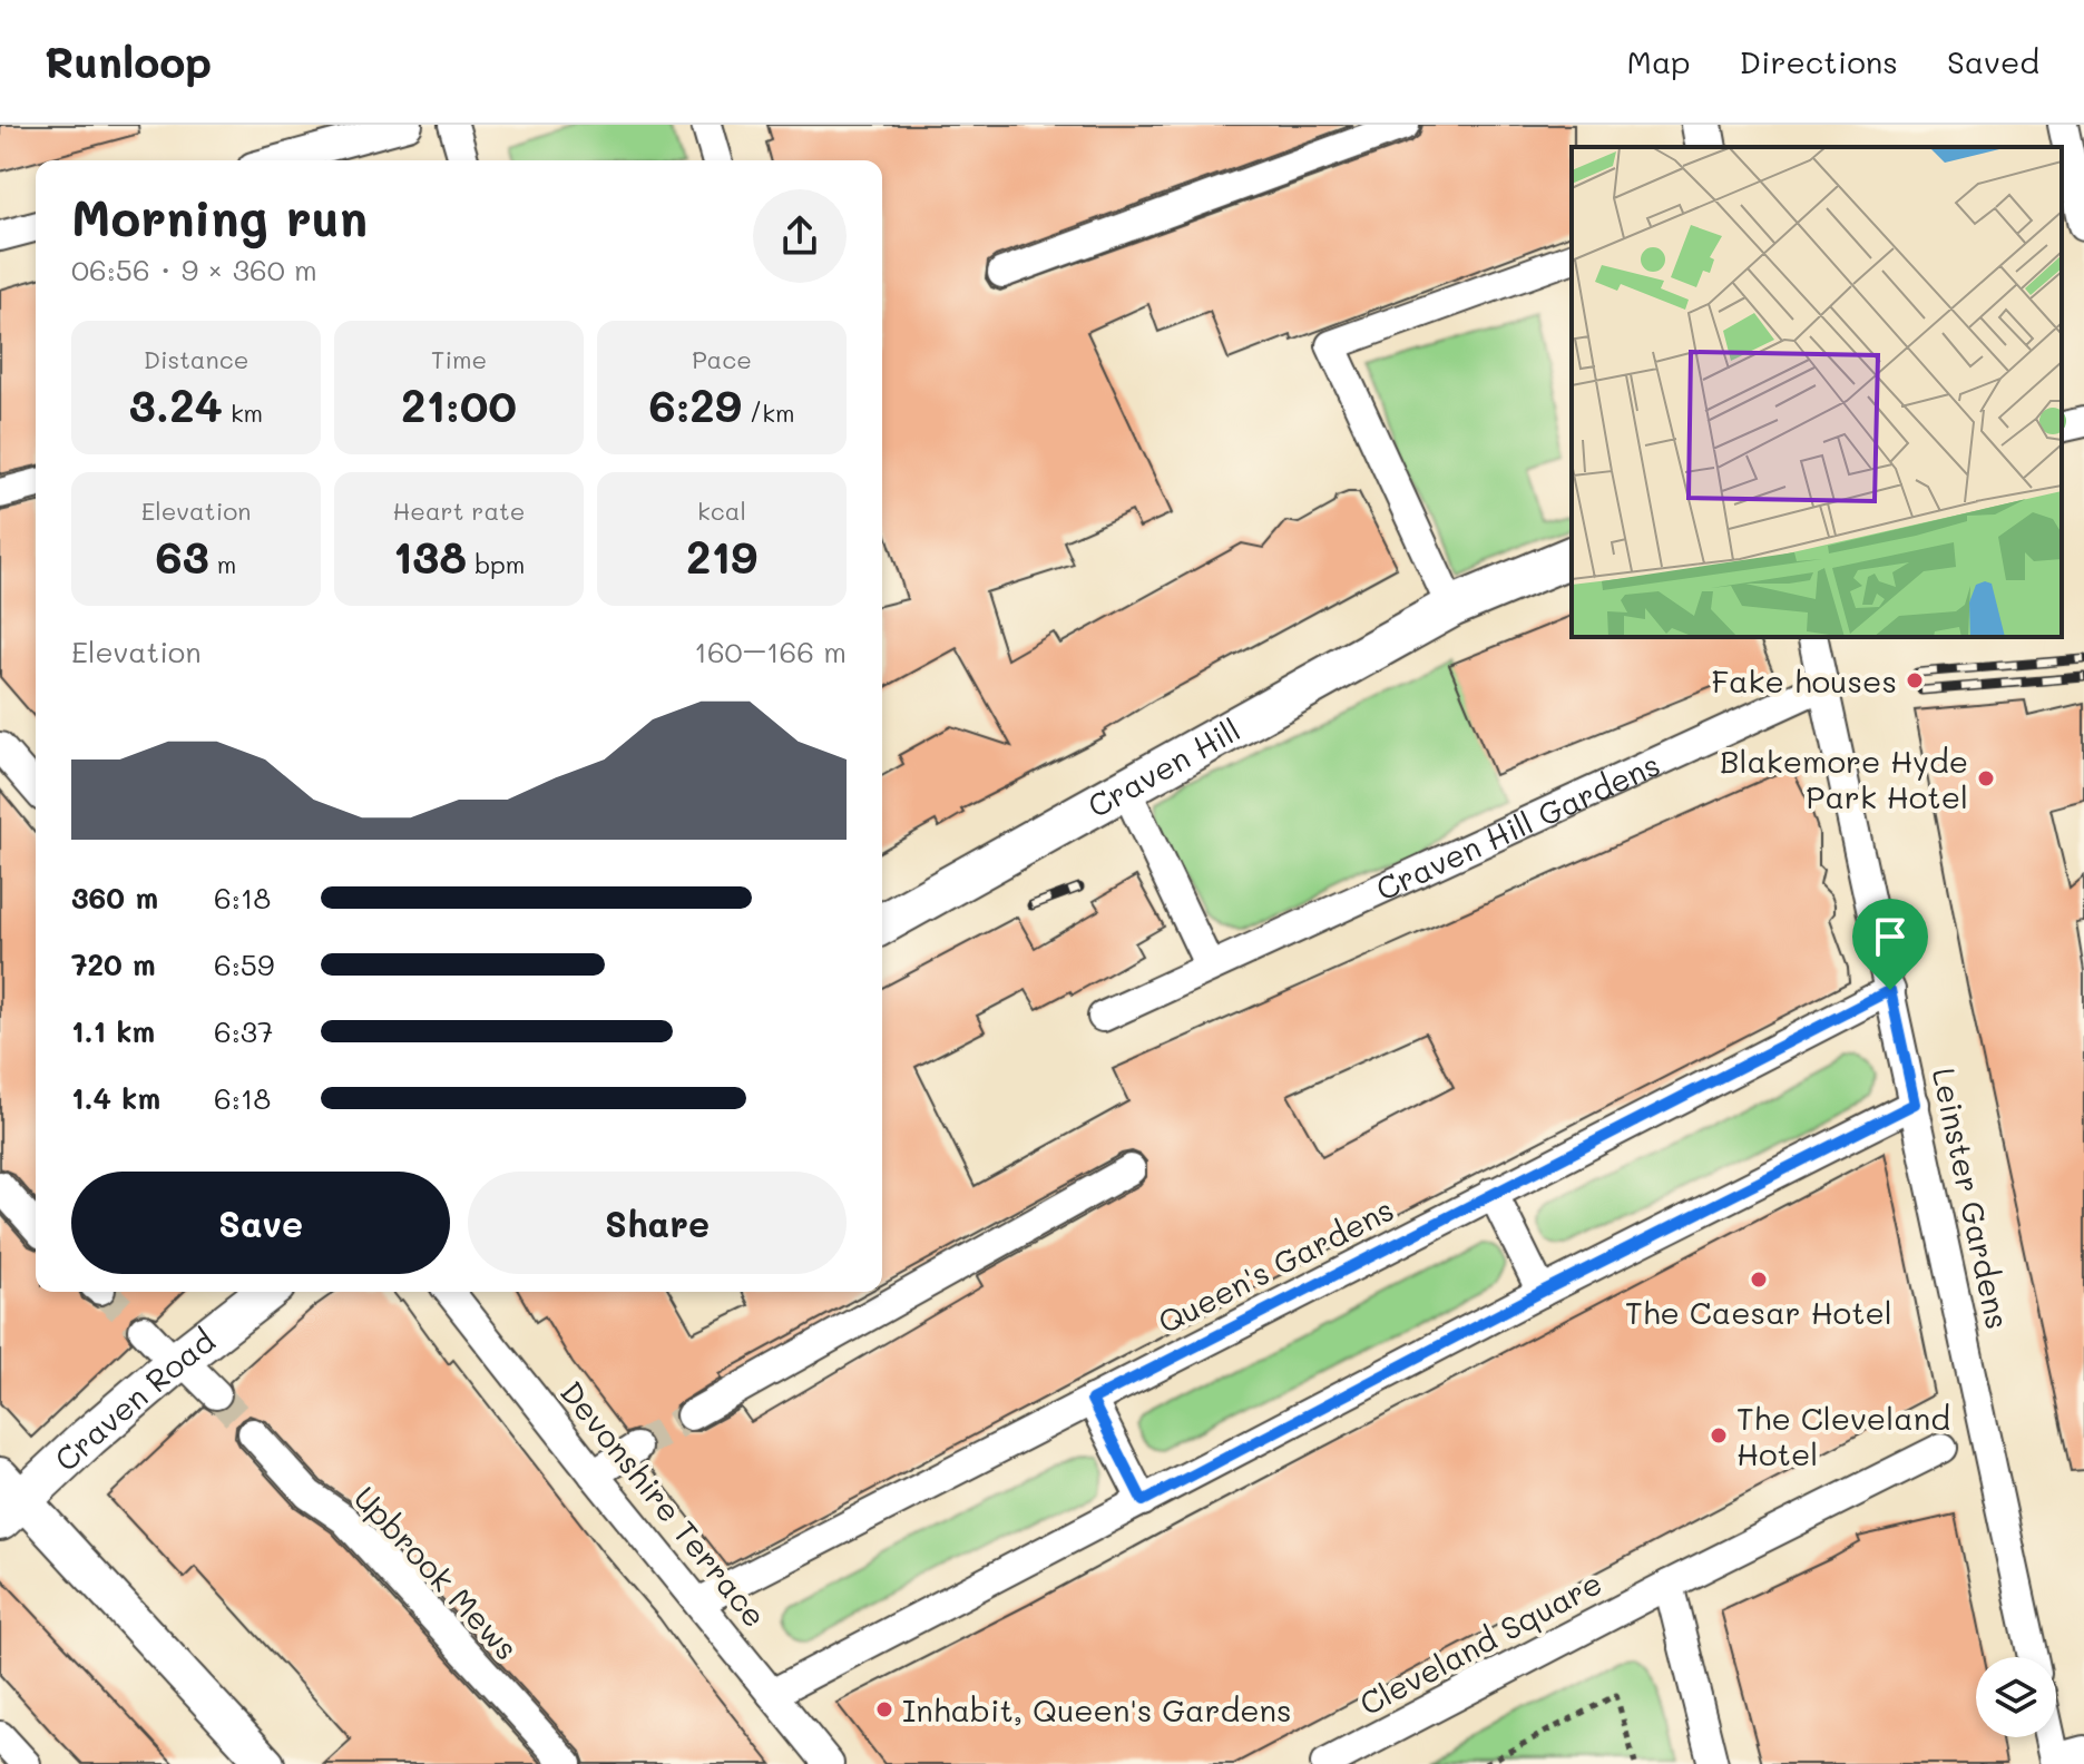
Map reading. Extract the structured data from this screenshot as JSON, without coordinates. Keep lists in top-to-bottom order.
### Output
{
  "streets": {
    "main road": ["Craven Hill", "Craven Road"],
    "street": [
      "Craven Hill Gardens",
      "Leinster Gardens",
      "Queen's Gardens",
      "Devonshire Terrace",
      "Upbrook Mews",
      "Cleveland Square"
    ]
  },
  "crossings": [
    ["Craven Hill Gardens", "Leinster Gardens"],
    ["Leinster Gardens", "Queen's Gardens"],
    ["Queen's Gardens", "Devonshire Terrace"]
  ],
  "places": [
    "Fake houses",
    "Blakemore Hyde Park Hotel",
    "The Caesar Hotel",
    "The Cleveland Hotel",
    "Inhabit, Queen's Gardens"
  ],
  "page": {
    "header": "Runloop",
    "nav": ["Map", "Directions", "Saved"],
    "heading": ["Morning run", "06:56 · 9 × 360 m"],
    "stats": [
      ["Distance", "3.24 km"],
      ["Time", "21:00"],
      ["Pace", "6:29 /km"],
      ["Elevation", "63 m"],
      ["Heart rate", "138 bpm"],
      ["kcal", "219"]
    ],
    "chart": ["Elevation", "160–166 m"],
    "list": [
      {
        "name": "360 m",
        "note": "6:18"
      },
      {
        "name": "720 m",
        "note": "6:59"
      },
      {
        "name": "1.1 km",
        "note": "6:37"
      },
      {
        "name": "1.4 km",
        "note": "6:18"
      }
    ],
    "buttons": ["Save", "Share"]
  }
}
